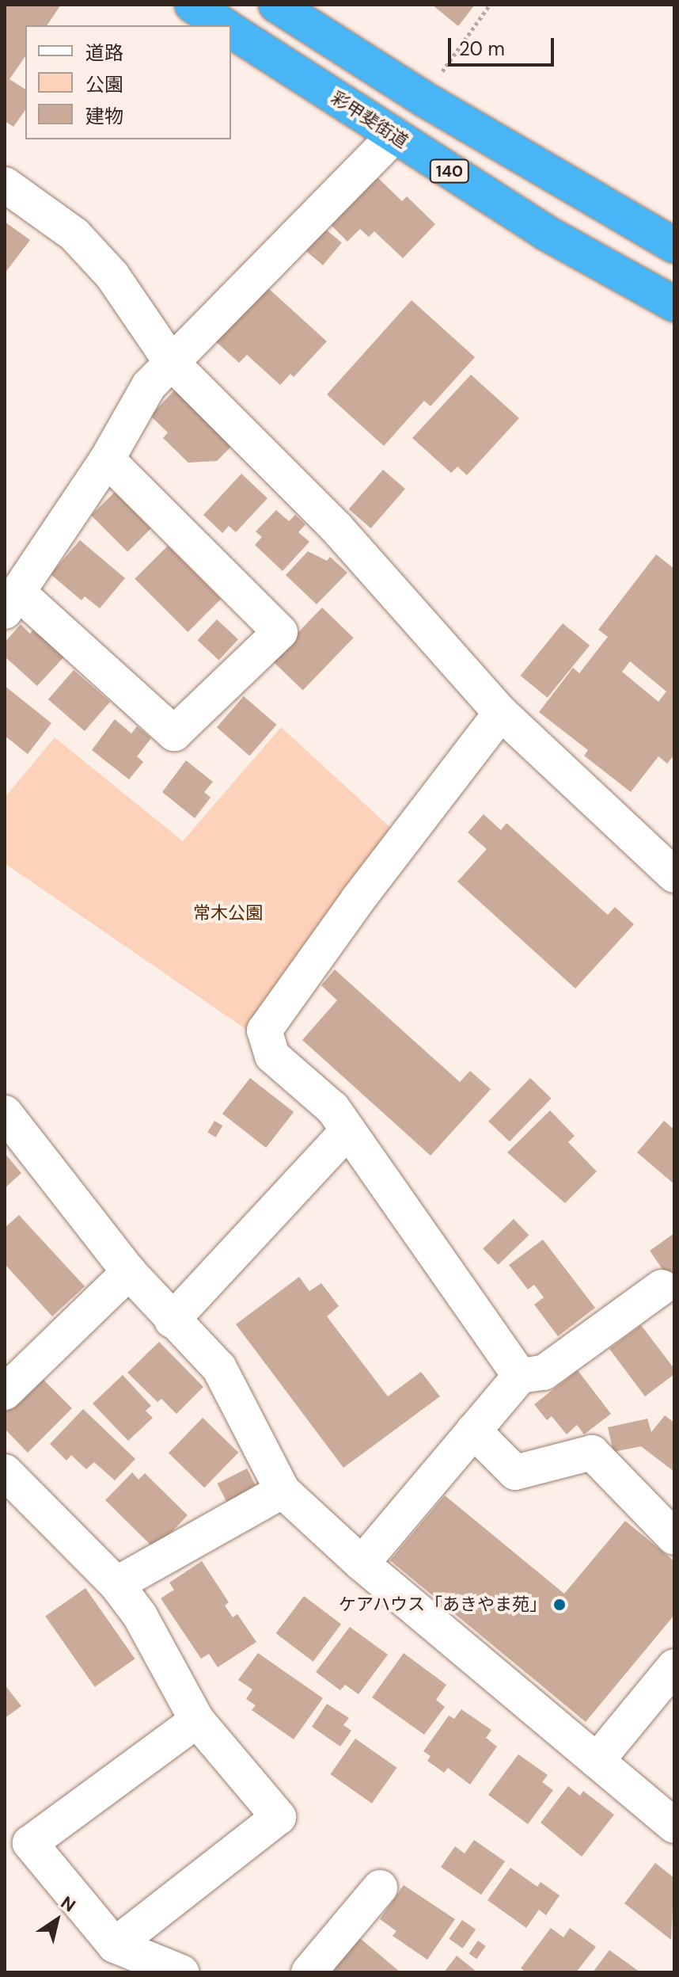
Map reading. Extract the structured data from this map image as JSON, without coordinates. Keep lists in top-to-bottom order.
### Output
{
  "streets": {
    "highway": ["彩甲斐街道", "140"]
  },
  "parks": ["常木公園"],
  "places": ["ケアハウス「あきやま苑」"],
  "legend": ["道路", "公園", "建物"],
  "scale_bar": "20 m",
  "north": "top right"
}
